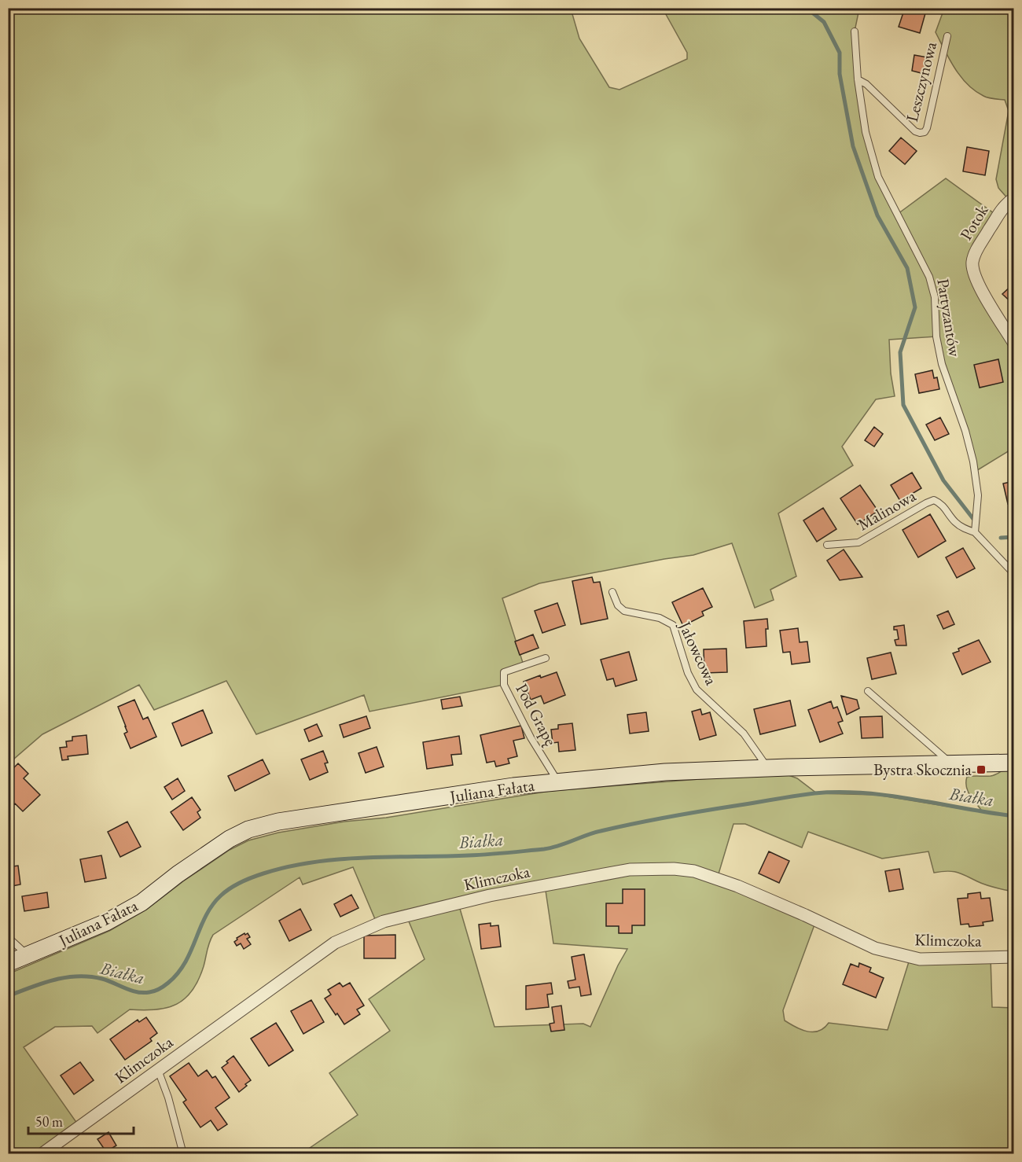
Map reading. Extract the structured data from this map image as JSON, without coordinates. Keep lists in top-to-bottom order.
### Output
{
  "streets": {
    "street": ["Potok", "Juliana Fałata", "Klimczoka"],
    "lane": [
      "Leszczynowa",
      "Partyzantów",
      "Malinowa",
      "Jałowcowa",
      "Pod Grapę"
    ]
  },
  "crossings": [
    ["Leszczynowa", "Partyzantów"],
    ["Partyzantów", "Malinowa"],
    ["Jałowcowa", "Juliana Fałata"],
    ["Pod Grapę", "Juliana Fałata"]
  ],
  "water": ["Białka"],
  "places": {
    "transit": ["Bystra Skocznia"]
  },
  "scale_bar": "50 m"
}
